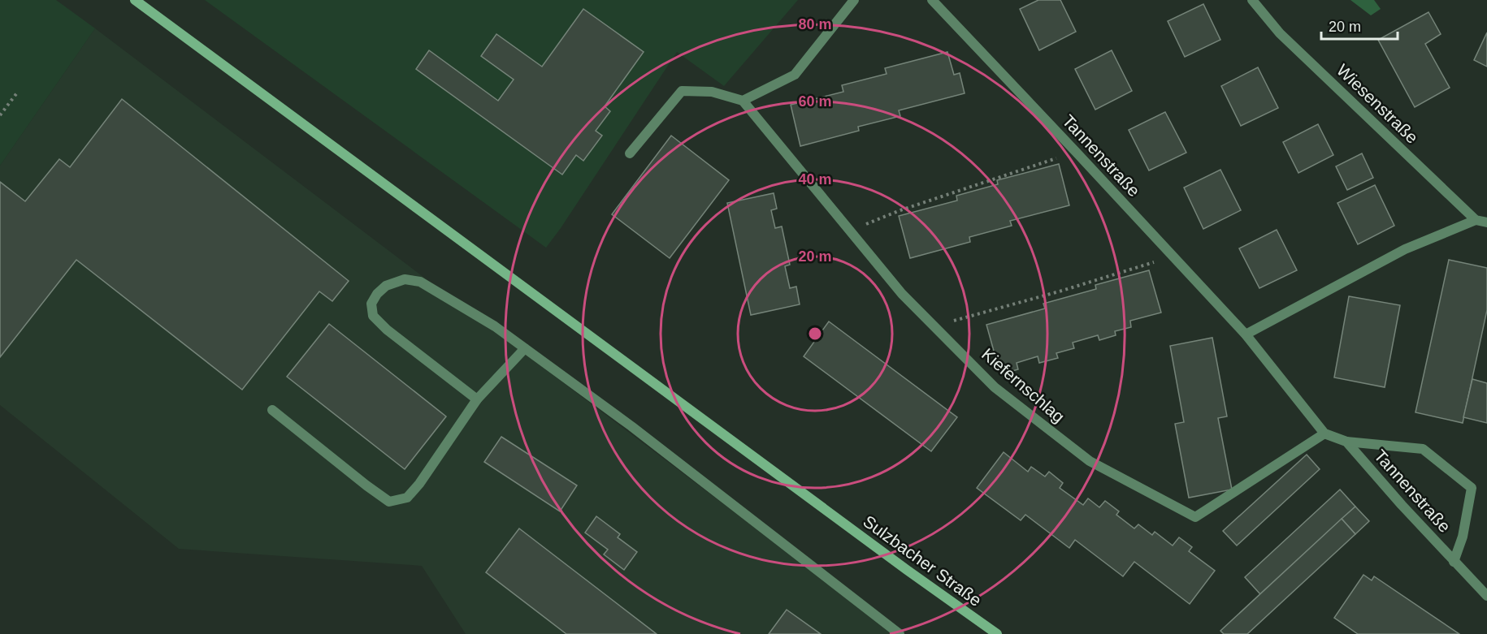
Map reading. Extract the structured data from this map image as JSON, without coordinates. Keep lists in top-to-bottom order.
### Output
{
  "streets": {
    "main road": ["Sulzbacher Straße"],
    "street": ["Wiesenstraße", "Tannenstraße", "Kiefernschlag"]
  },
  "crossings": [
    ["Tannenstraße", "Kiefernschlag"]
  ],
  "scale_bar": "20 m",
  "rings": [
    "80 m",
    "60 m",
    "40 m",
    "20 m"
  ]
}
